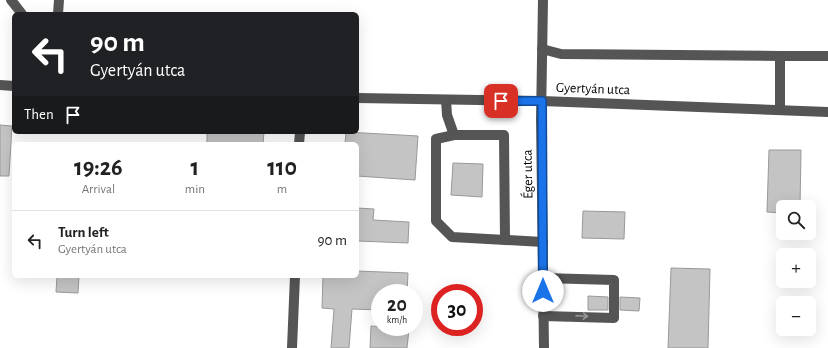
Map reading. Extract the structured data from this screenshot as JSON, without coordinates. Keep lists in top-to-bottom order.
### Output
{
  "streets": {
    "street": ["Gyertyán utca", "Éger utca"]
  },
  "crossings": [
    ["Gyertyán utca", "Éger utca"]
  ],
  "page": {
    "turn": ["90 m", "Gyertyán utca"],
    "then": "Then",
    "eta": [
      "19:26",
      "Arrival",
      "1",
      "min",
      "110",
      "m"
    ],
    "map_buttons": ["+", "−"],
    "list": [
      {
        "name": "Turn left",
        "note": "Gyertyán utca",
        "value": "90 m"
      }
    ],
    "speed": "20 km/h",
    "limit": "30"
  }
}
